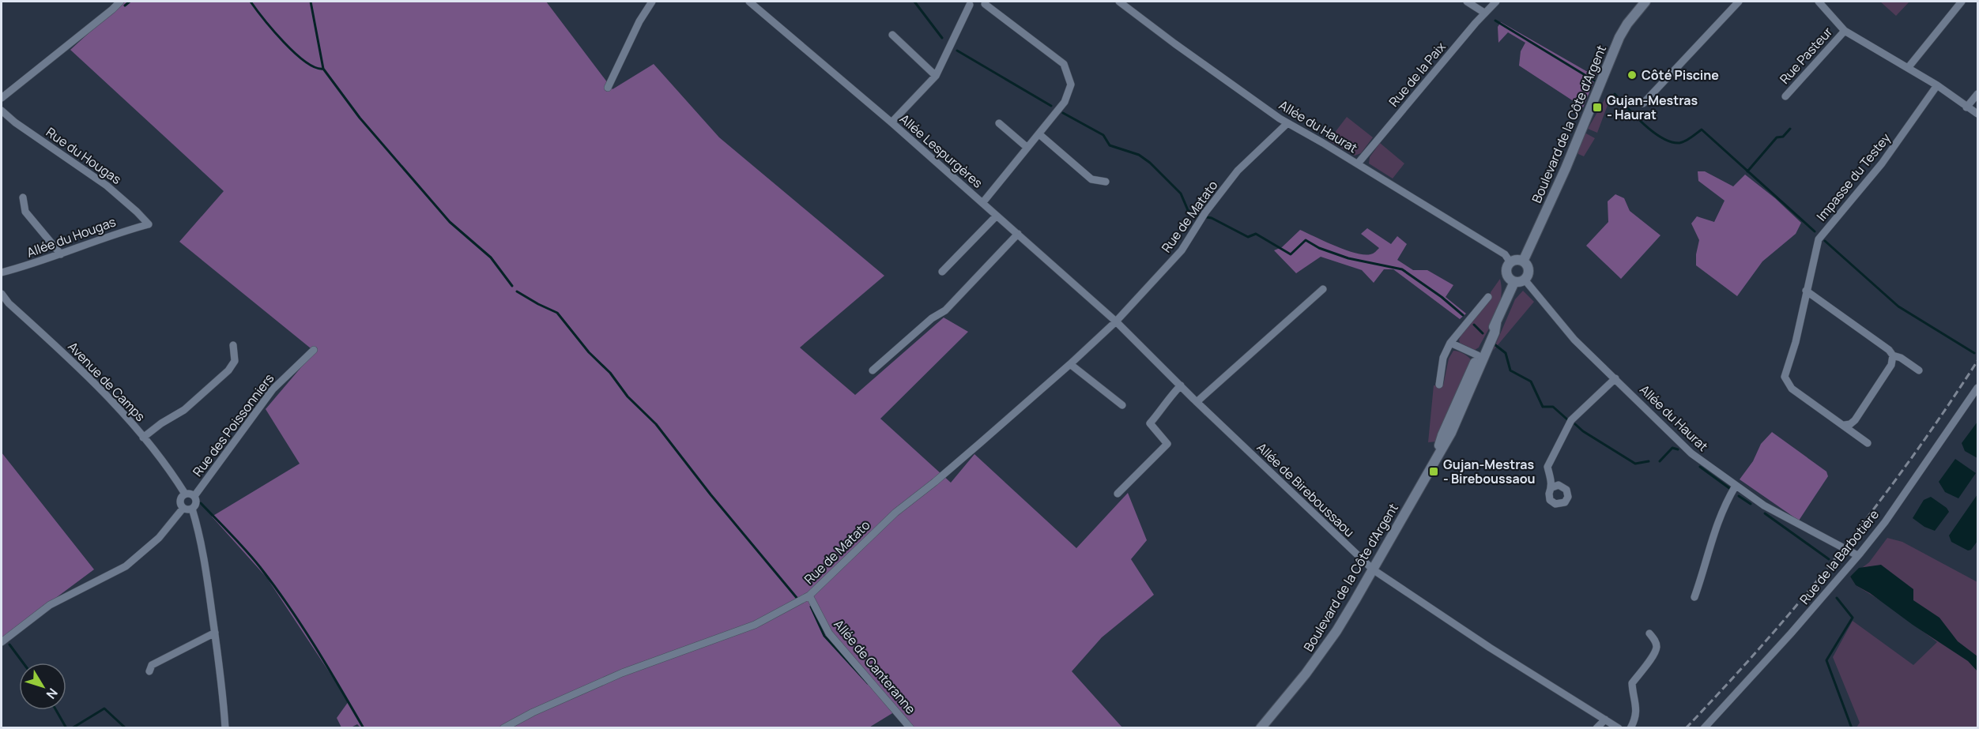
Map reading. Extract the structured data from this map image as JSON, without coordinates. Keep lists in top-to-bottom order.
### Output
{
  "streets": {
    "main road": ["Boulevard de la Côte d'Argent"],
    "street": [
      "Rue Pasteur",
      "Rue de la Paix",
      "Allée du Haurat",
      "Allée Lespurgères",
      "Rue du Hougas",
      "Impasse du Testey",
      "Rue de Matato",
      "Allée du Hougas",
      "Avenue de Camps",
      "Rue des Poissonniers",
      "Allée de Bireboussaou",
      "Rue de la Barbotière",
      "Allée de Canteranne"
    ]
  },
  "crossings": [
    ["Rue Pasteur", "Impasse du Testey"],
    ["Rue de la Paix", "Allée du Haurat"],
    ["Boulevard de la Côte d'Argent", "Allée du Haurat"],
    ["Boulevard de la Côte d'Argent", "Allée de Bireboussaou"],
    ["Allée du Haurat", "Rue de Matato"],
    ["Allée du Haurat", "Rue de la Barbotière"],
    ["Allée Lespurgères", "Rue de Matato"],
    ["Allée Lespurgères", "Allée de Bireboussaou"],
    ["Rue du Hougas", "Allée du Hougas"],
    ["Rue de Matato", "Allée de Bireboussaou"],
    ["Rue de Matato", "Allée de Canteranne"],
    ["Avenue de Camps", "Rue des Poissonniers"]
  ],
  "places": {
    "other": ["Côté Piscine"],
    "transit": ["Gujan-Mestras - Haurat", "Gujan-Mestras - Bireboussaou"]
  },
  "north": "bottom right"
}
